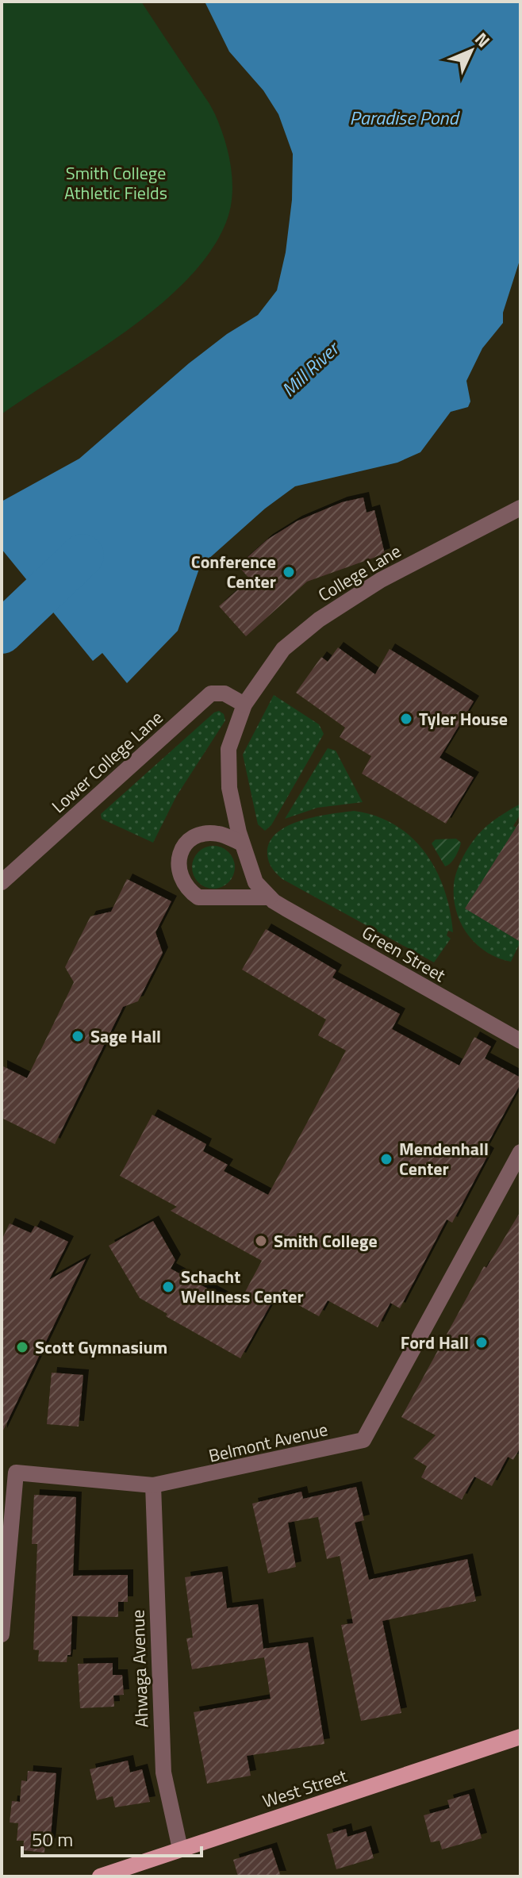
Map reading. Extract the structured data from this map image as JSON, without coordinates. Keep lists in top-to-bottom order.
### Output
{
  "streets": {
    "main road": ["West Street"],
    "street": [
      "College Lane",
      "Lower College Lane",
      "Green Street",
      "Belmont Avenue",
      "Ahwaga Avenue"
    ]
  },
  "crossings": [
    ["College Lane", "Lower College Lane"],
    ["College Lane", "Green Street"],
    ["Lower College Lane", "Green Street"],
    ["Belmont Avenue", "Ahwaga Avenue"],
    ["Ahwaga Avenue", "West Street"]
  ],
  "water": ["Paradise Pond", "Mill River"],
  "parks": ["Smith College Athletic Fields"],
  "places": [
    "Conference Center",
    "Tyler House",
    "Sage Hall",
    "Mendenhall Center",
    "Smith College",
    "Schacht Wellness Center",
    "Ford Hall",
    "Scott Gymnasium"
  ],
  "scale_bar": "50 m",
  "north": "top right"
}
